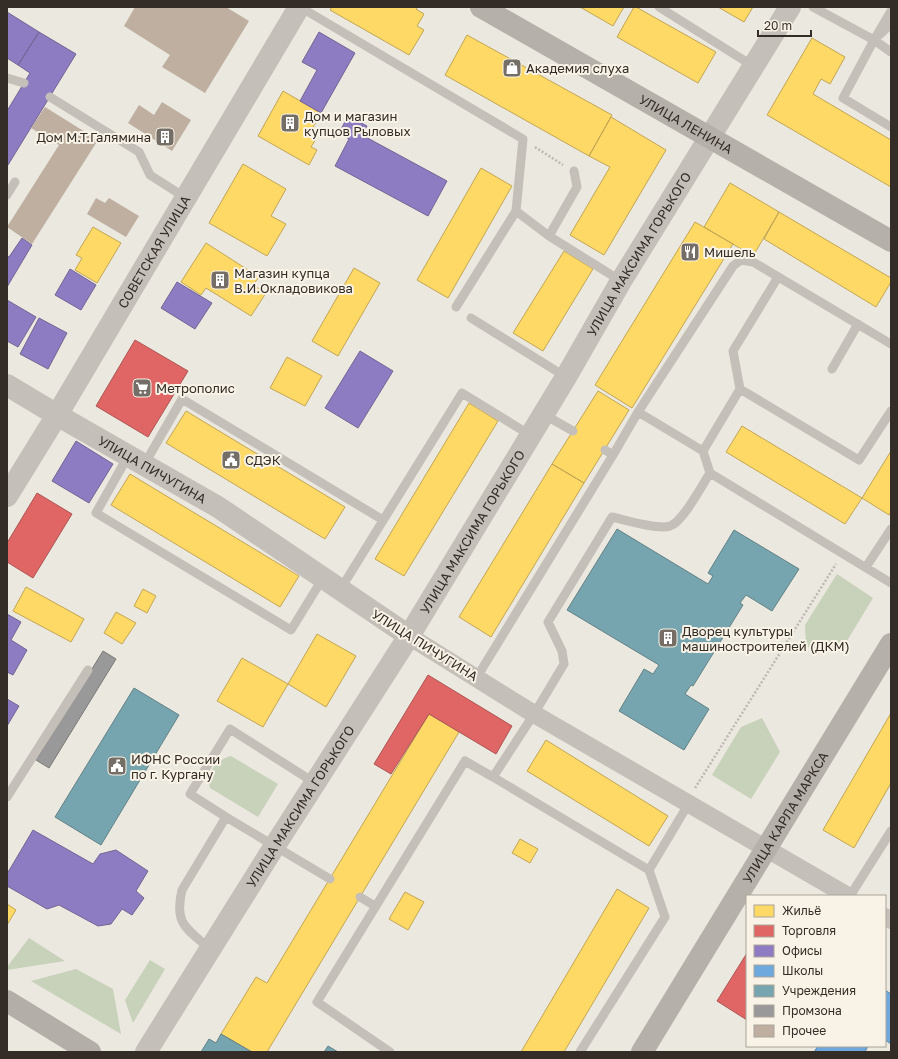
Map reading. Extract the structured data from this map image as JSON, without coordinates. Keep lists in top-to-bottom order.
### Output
{
  "streets": {
    "main road": ["УЛИЦА ЛЕНИНА", "УЛИЦА КАРЛА МАРКСА"],
    "street": ["СОВЕТСКАЯ УЛИЦА", "УЛИЦА МАКСИМА ГОРЬКОГО", "УЛИЦА ПИЧУГИНА"]
  },
  "crossings": [
    ["УЛИЦА ЛЕНИНА", "УЛИЦА МАКСИМА ГОРЬКОГО"],
    ["СОВЕТСКАЯ УЛИЦА", "УЛИЦА ПИЧУГИНА"],
    ["УЛИЦА МАКСИМА ГОРЬКОГО", "УЛИЦА ПИЧУГИНА"],
    ["УЛИЦА ПИЧУГИНА", "УЛИЦА КАРЛА МАРКСА"]
  ],
  "places": {
    "shop": ["Академия слуха"],
    "building": [
      "Дом и магазин купцов Рыловых",
      "Дом М.Т.Галямина",
      "Магазин купца В.И.Окладовикова",
      "Дворец культуры машиностроителей (ДКМ)"
    ],
    "restaurant": ["Мишель"],
    "supermarket": ["Метрополис"],
    "public building": ["СДЭК", "ИФНС России по г. Кургану"]
  },
  "legend": [
    "Жильё",
    "Торговля",
    "Офисы",
    "Школы",
    "Учреждения",
    "Промзона",
    "Прочее"
  ],
  "scale_bar": "20 m"
}
